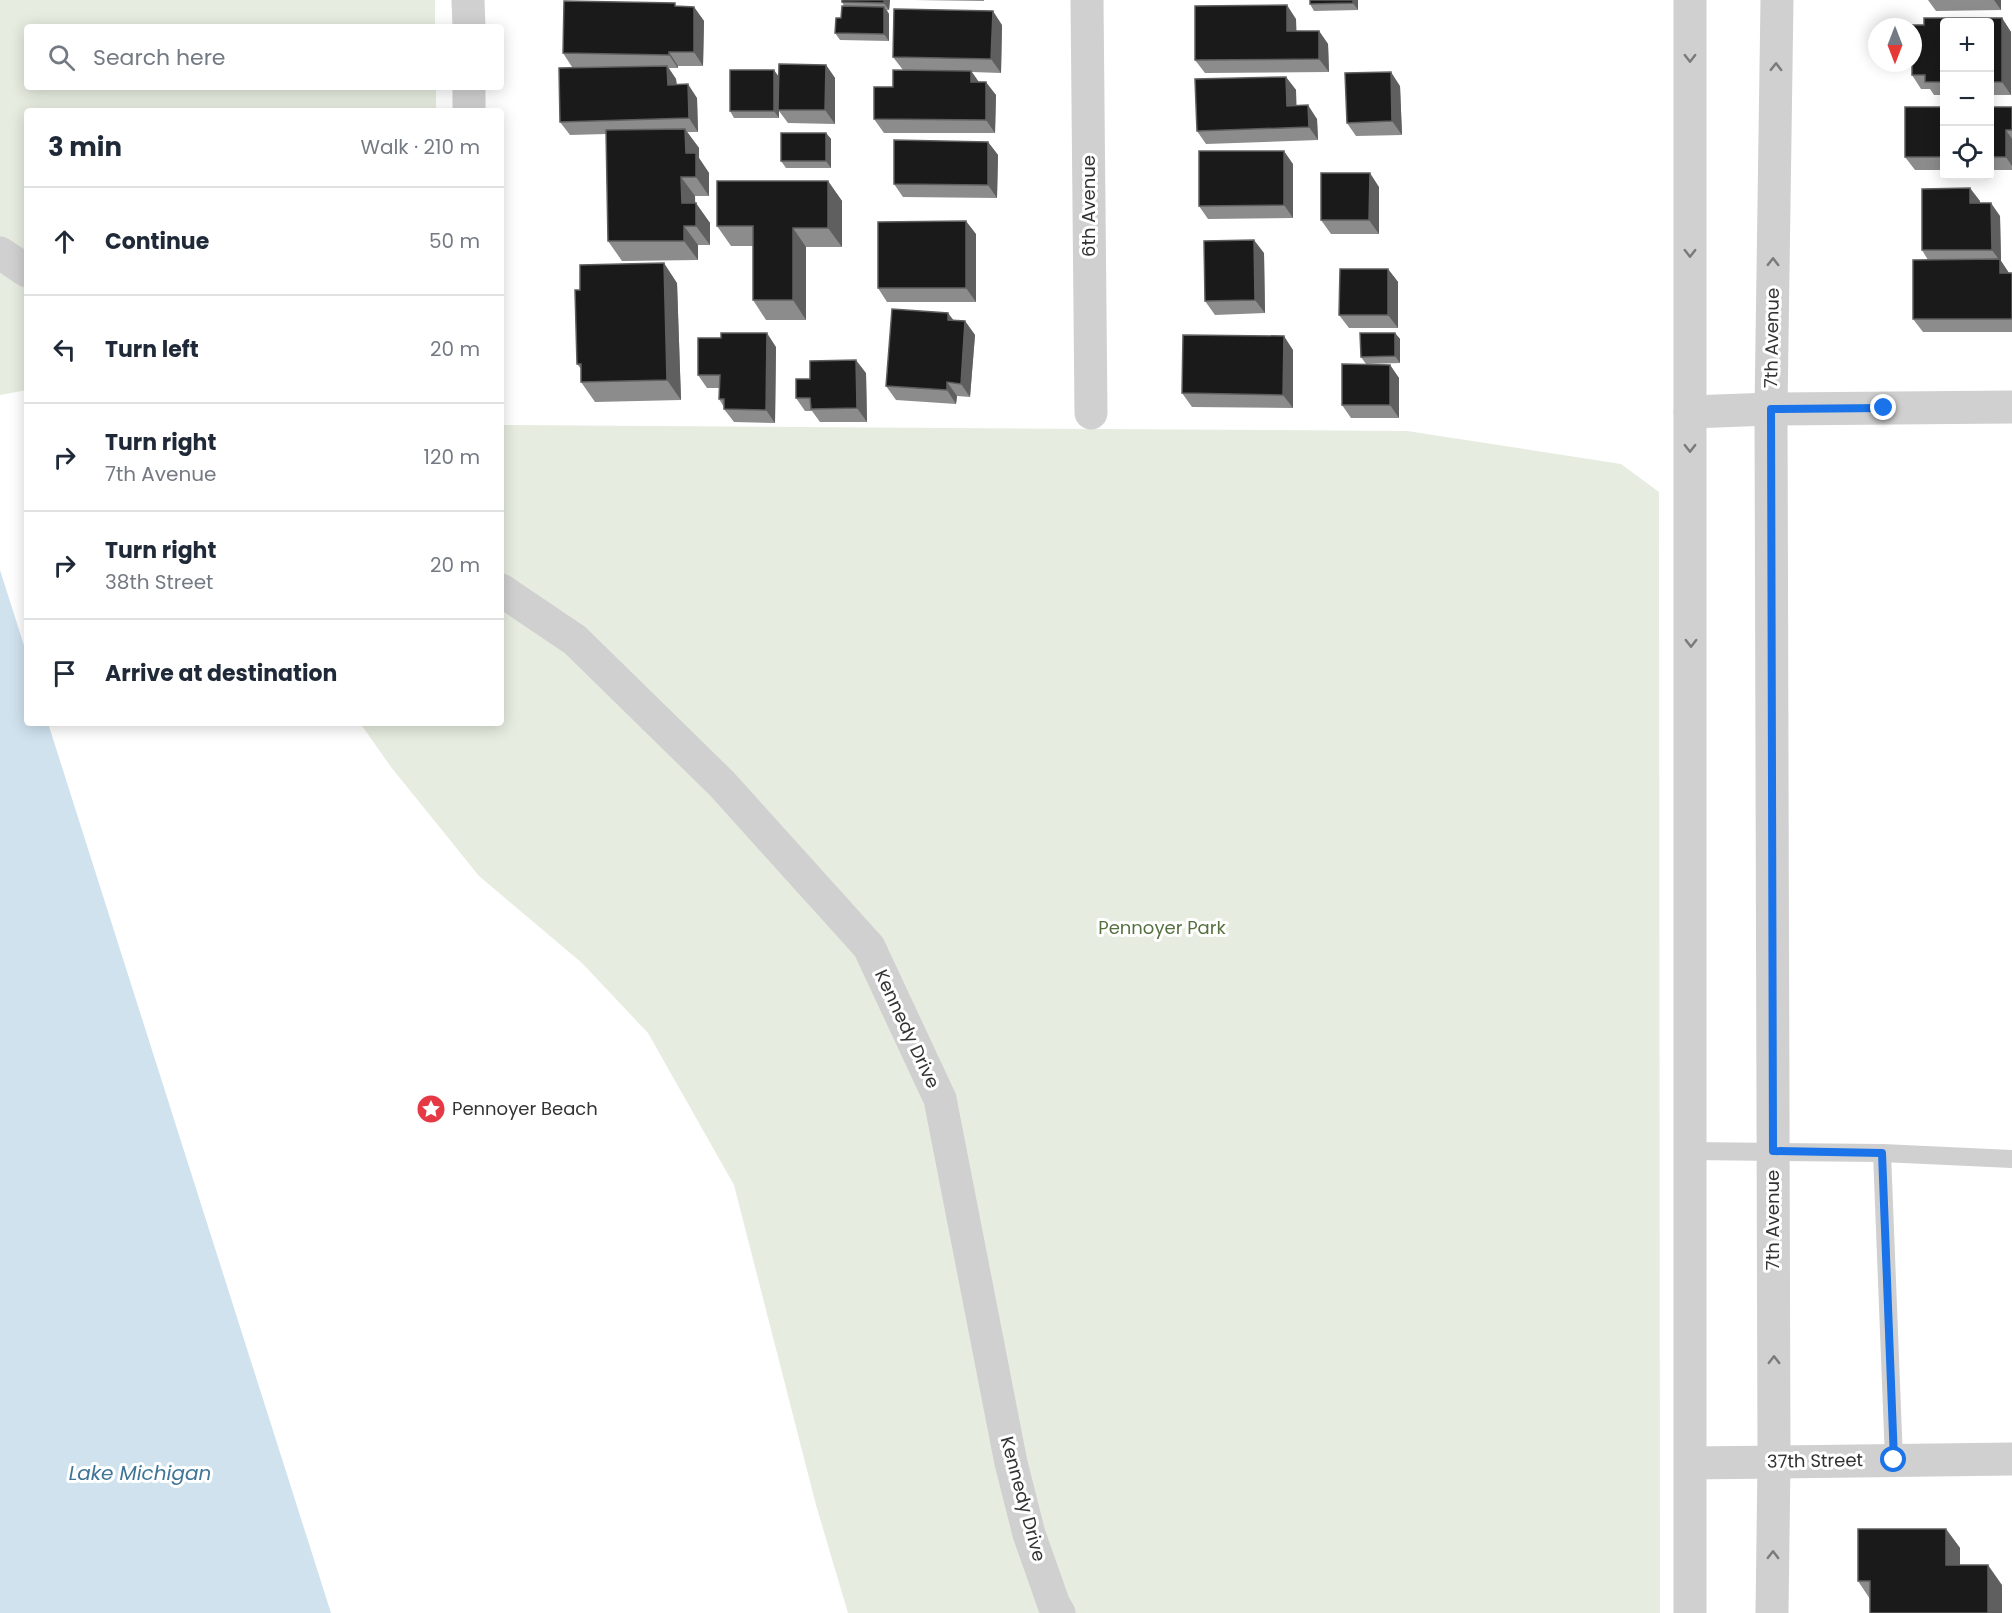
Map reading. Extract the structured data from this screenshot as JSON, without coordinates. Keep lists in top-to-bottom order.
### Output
{
  "streets": {
    "street": [
      "6th Avenue",
      "7th Avenue",
      "Kennedy Drive",
      "37th Street"
    ]
  },
  "crossings": [
    ["7th Avenue", "37th Street"]
  ],
  "water": ["Lake Michigan"],
  "parks": ["Pennoyer Park"],
  "places": {
    "place": ["Pennoyer Beach"]
  },
  "north": "bottom",
  "page": {
    "map_buttons": ["+", "−"],
    "search": "Search here",
    "heading": ["3 min", "Walk · 210 m"],
    "list": [
      ["Continue", "50 m"],
      ["Turn left", "20 m"],
      ["Turn right", "7th Avenue", "120 m"],
      ["Turn right", "38th Street", "20 m"],
      "Arrive at destination"
    ]
  }
}
